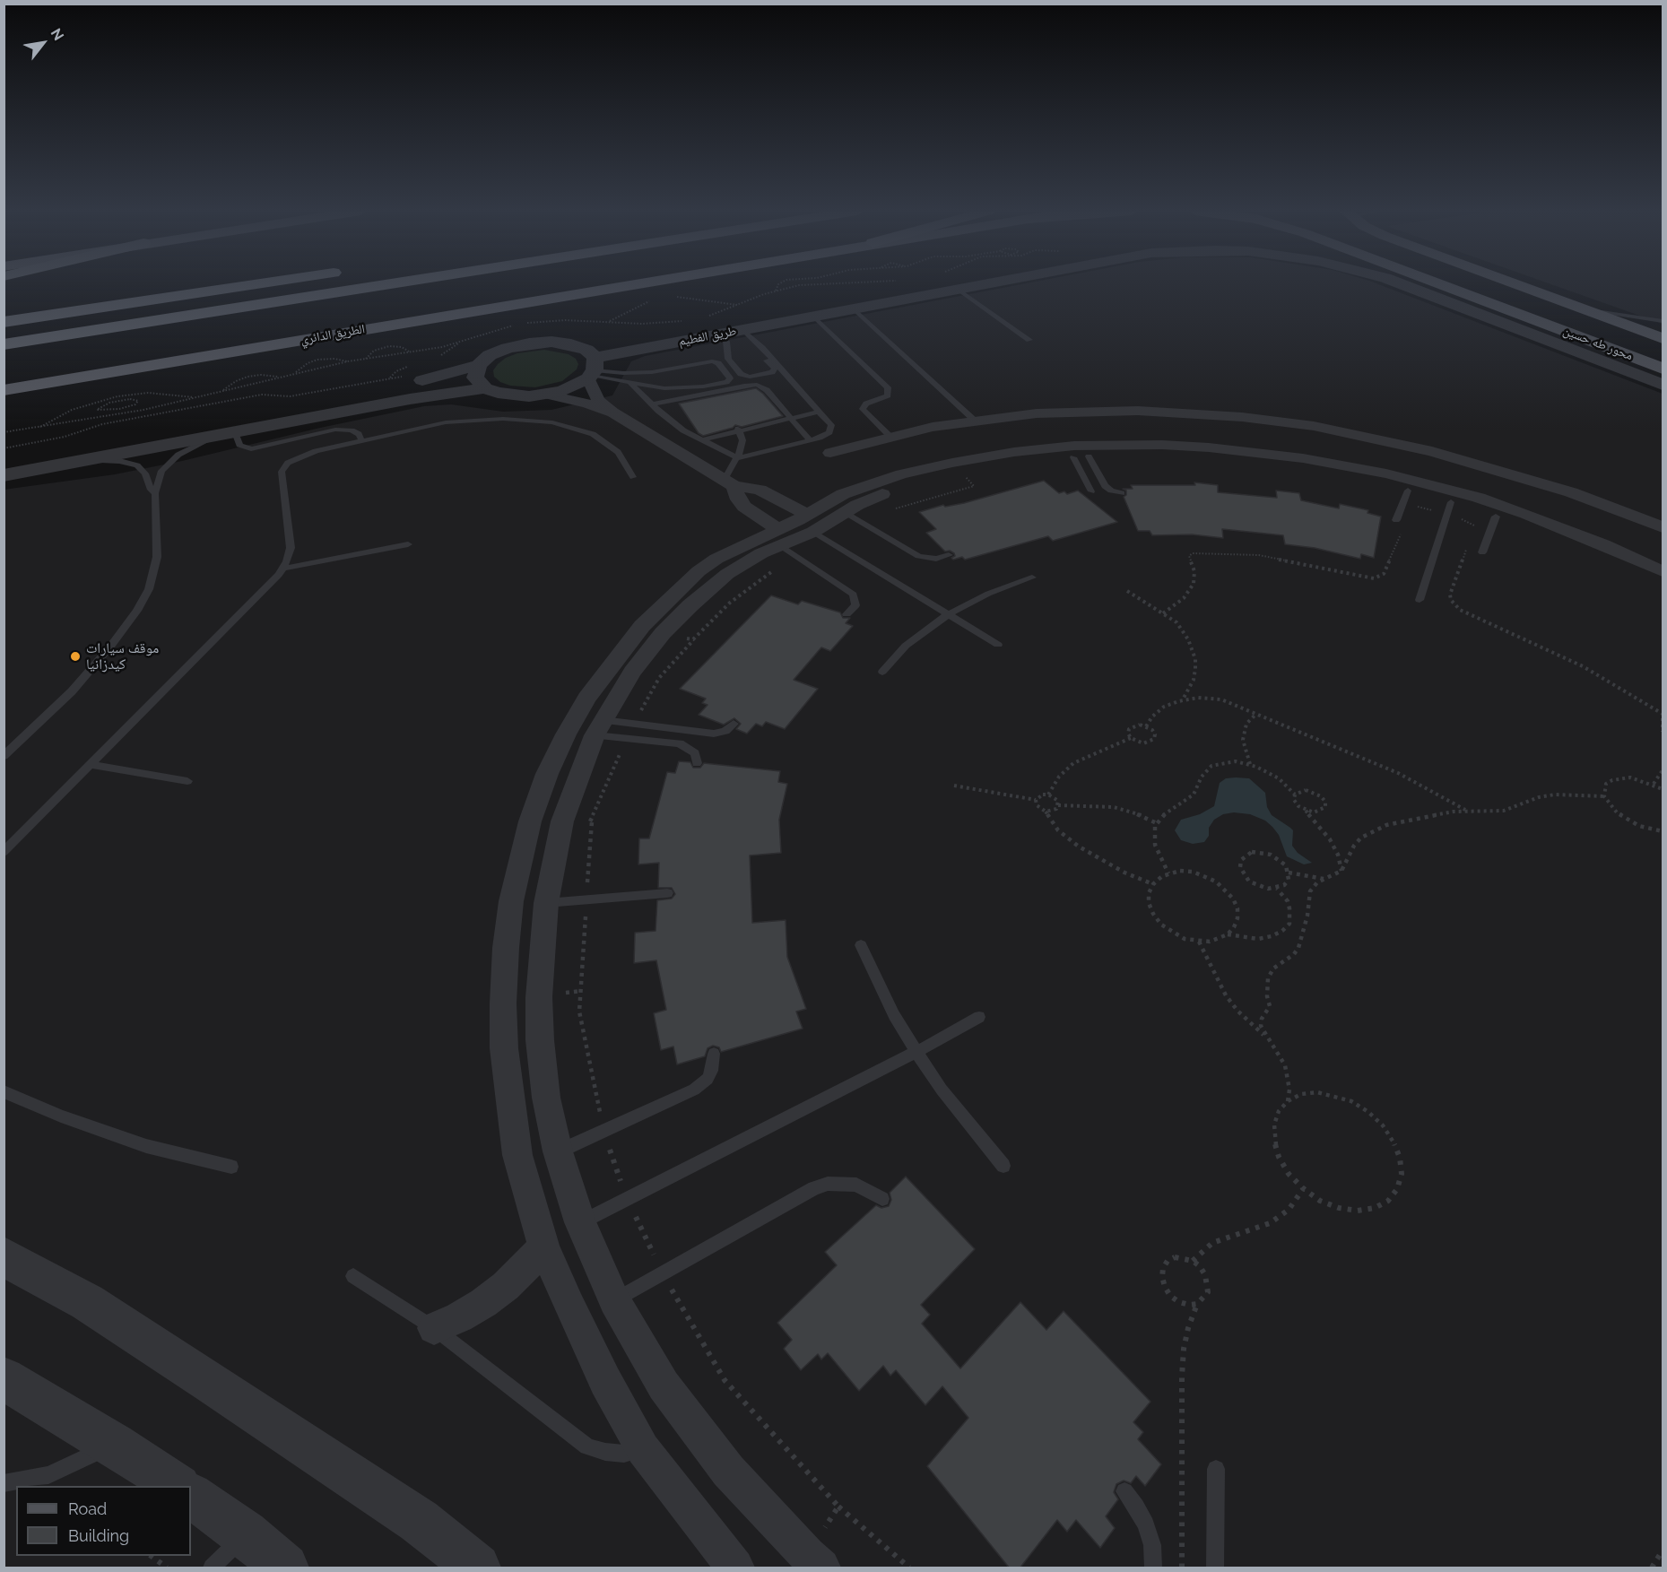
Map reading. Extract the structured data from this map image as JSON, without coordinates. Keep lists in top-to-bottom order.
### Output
{
  "streets": {
    "highway": ["الطريق الدائري"],
    "main road": ["محور طه حسين"],
    "street": ["طريق الفطيم"]
  },
  "places": ["موقف سيارات كيدزانيا"],
  "legend": ["Road", "Building"],
  "north": "top right"
}
